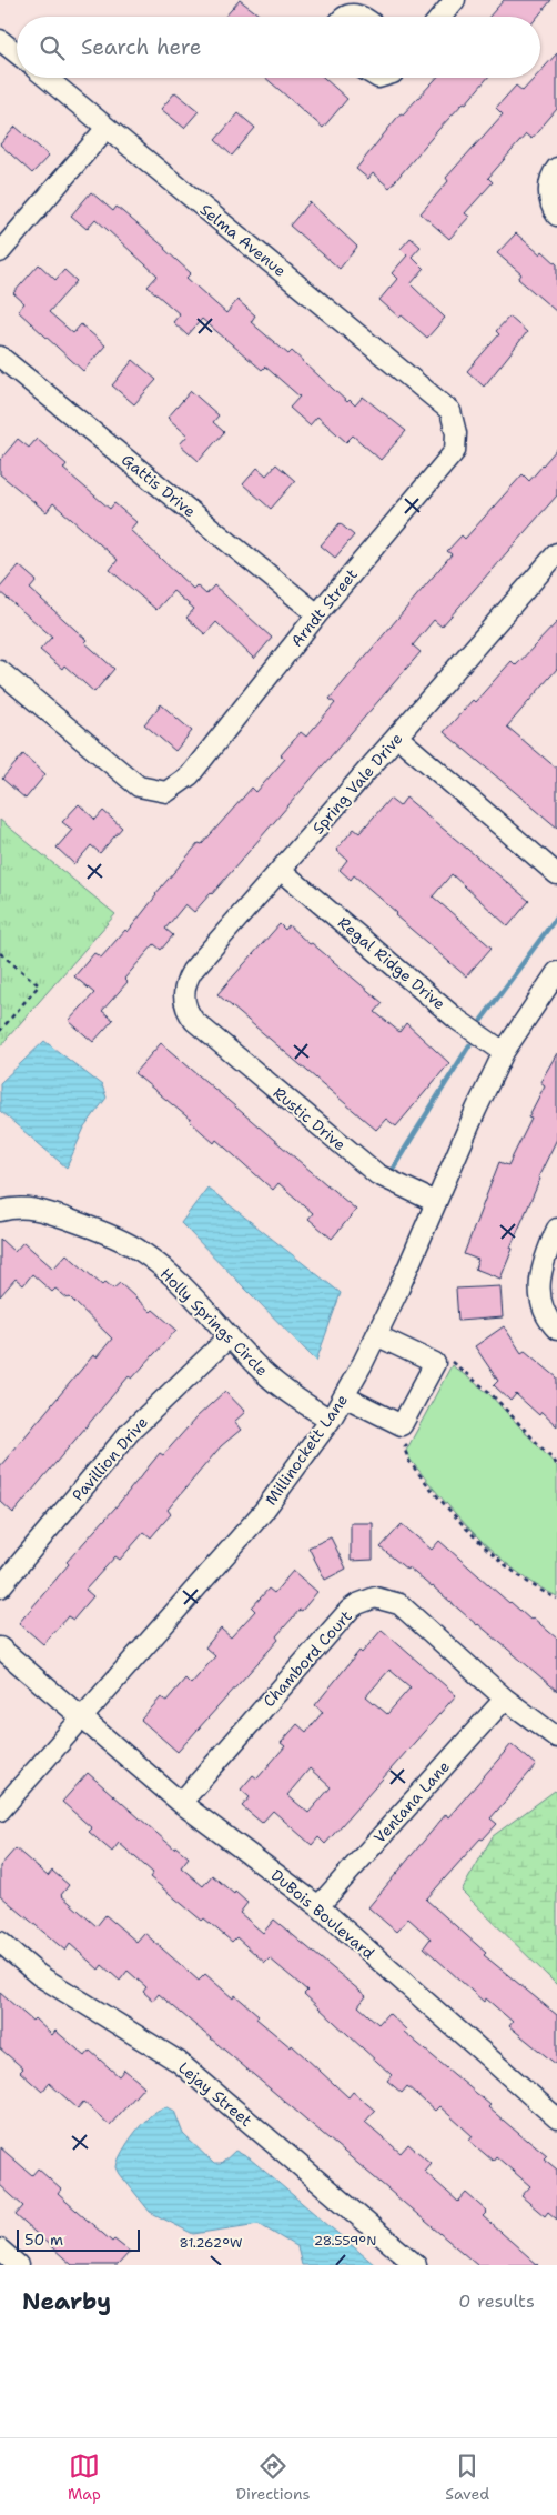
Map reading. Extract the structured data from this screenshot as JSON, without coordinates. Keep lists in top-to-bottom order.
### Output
{
  "streets": {
    "street": [
      "Selma Avenue",
      "Gattis Drive",
      "Arndt Street",
      "Spring Vale Drive",
      "Regal Ridge Drive",
      "Rustic Drive",
      "Holly Springs Circle",
      "Millinockett Lane",
      "Pavillion Drive",
      "Chambord Court",
      "Ventana Lane",
      "DuBois Boulevard",
      "Lejay Street"
    ]
  },
  "crossings": [
    ["Selma Avenue", "Arndt Street"],
    ["Gattis Drive", "Arndt Street"],
    ["Spring Vale Drive", "Regal Ridge Drive"],
    ["Spring Vale Drive", "Rustic Drive"],
    ["Regal Ridge Drive", "Millinockett Lane"],
    ["Rustic Drive", "Millinockett Lane"],
    ["Holly Springs Circle", "Millinockett Lane"],
    ["Holly Springs Circle", "Pavillion Drive"],
    ["Millinockett Lane", "DuBois Boulevard"],
    ["Chambord Court", "Ventana Lane"],
    ["Chambord Court", "DuBois Boulevard"],
    ["Ventana Lane", "DuBois Boulevard"]
  ],
  "scale_bar": "50 m",
  "page": {
    "search": "Search here",
    "scale": "50 m",
    "heading": ["Nearby", "0 results"],
    "nav": ["Map", "Directions", "Saved"]
  },
  "coordinates": ["28.559°N", "81.262°W"]
}
